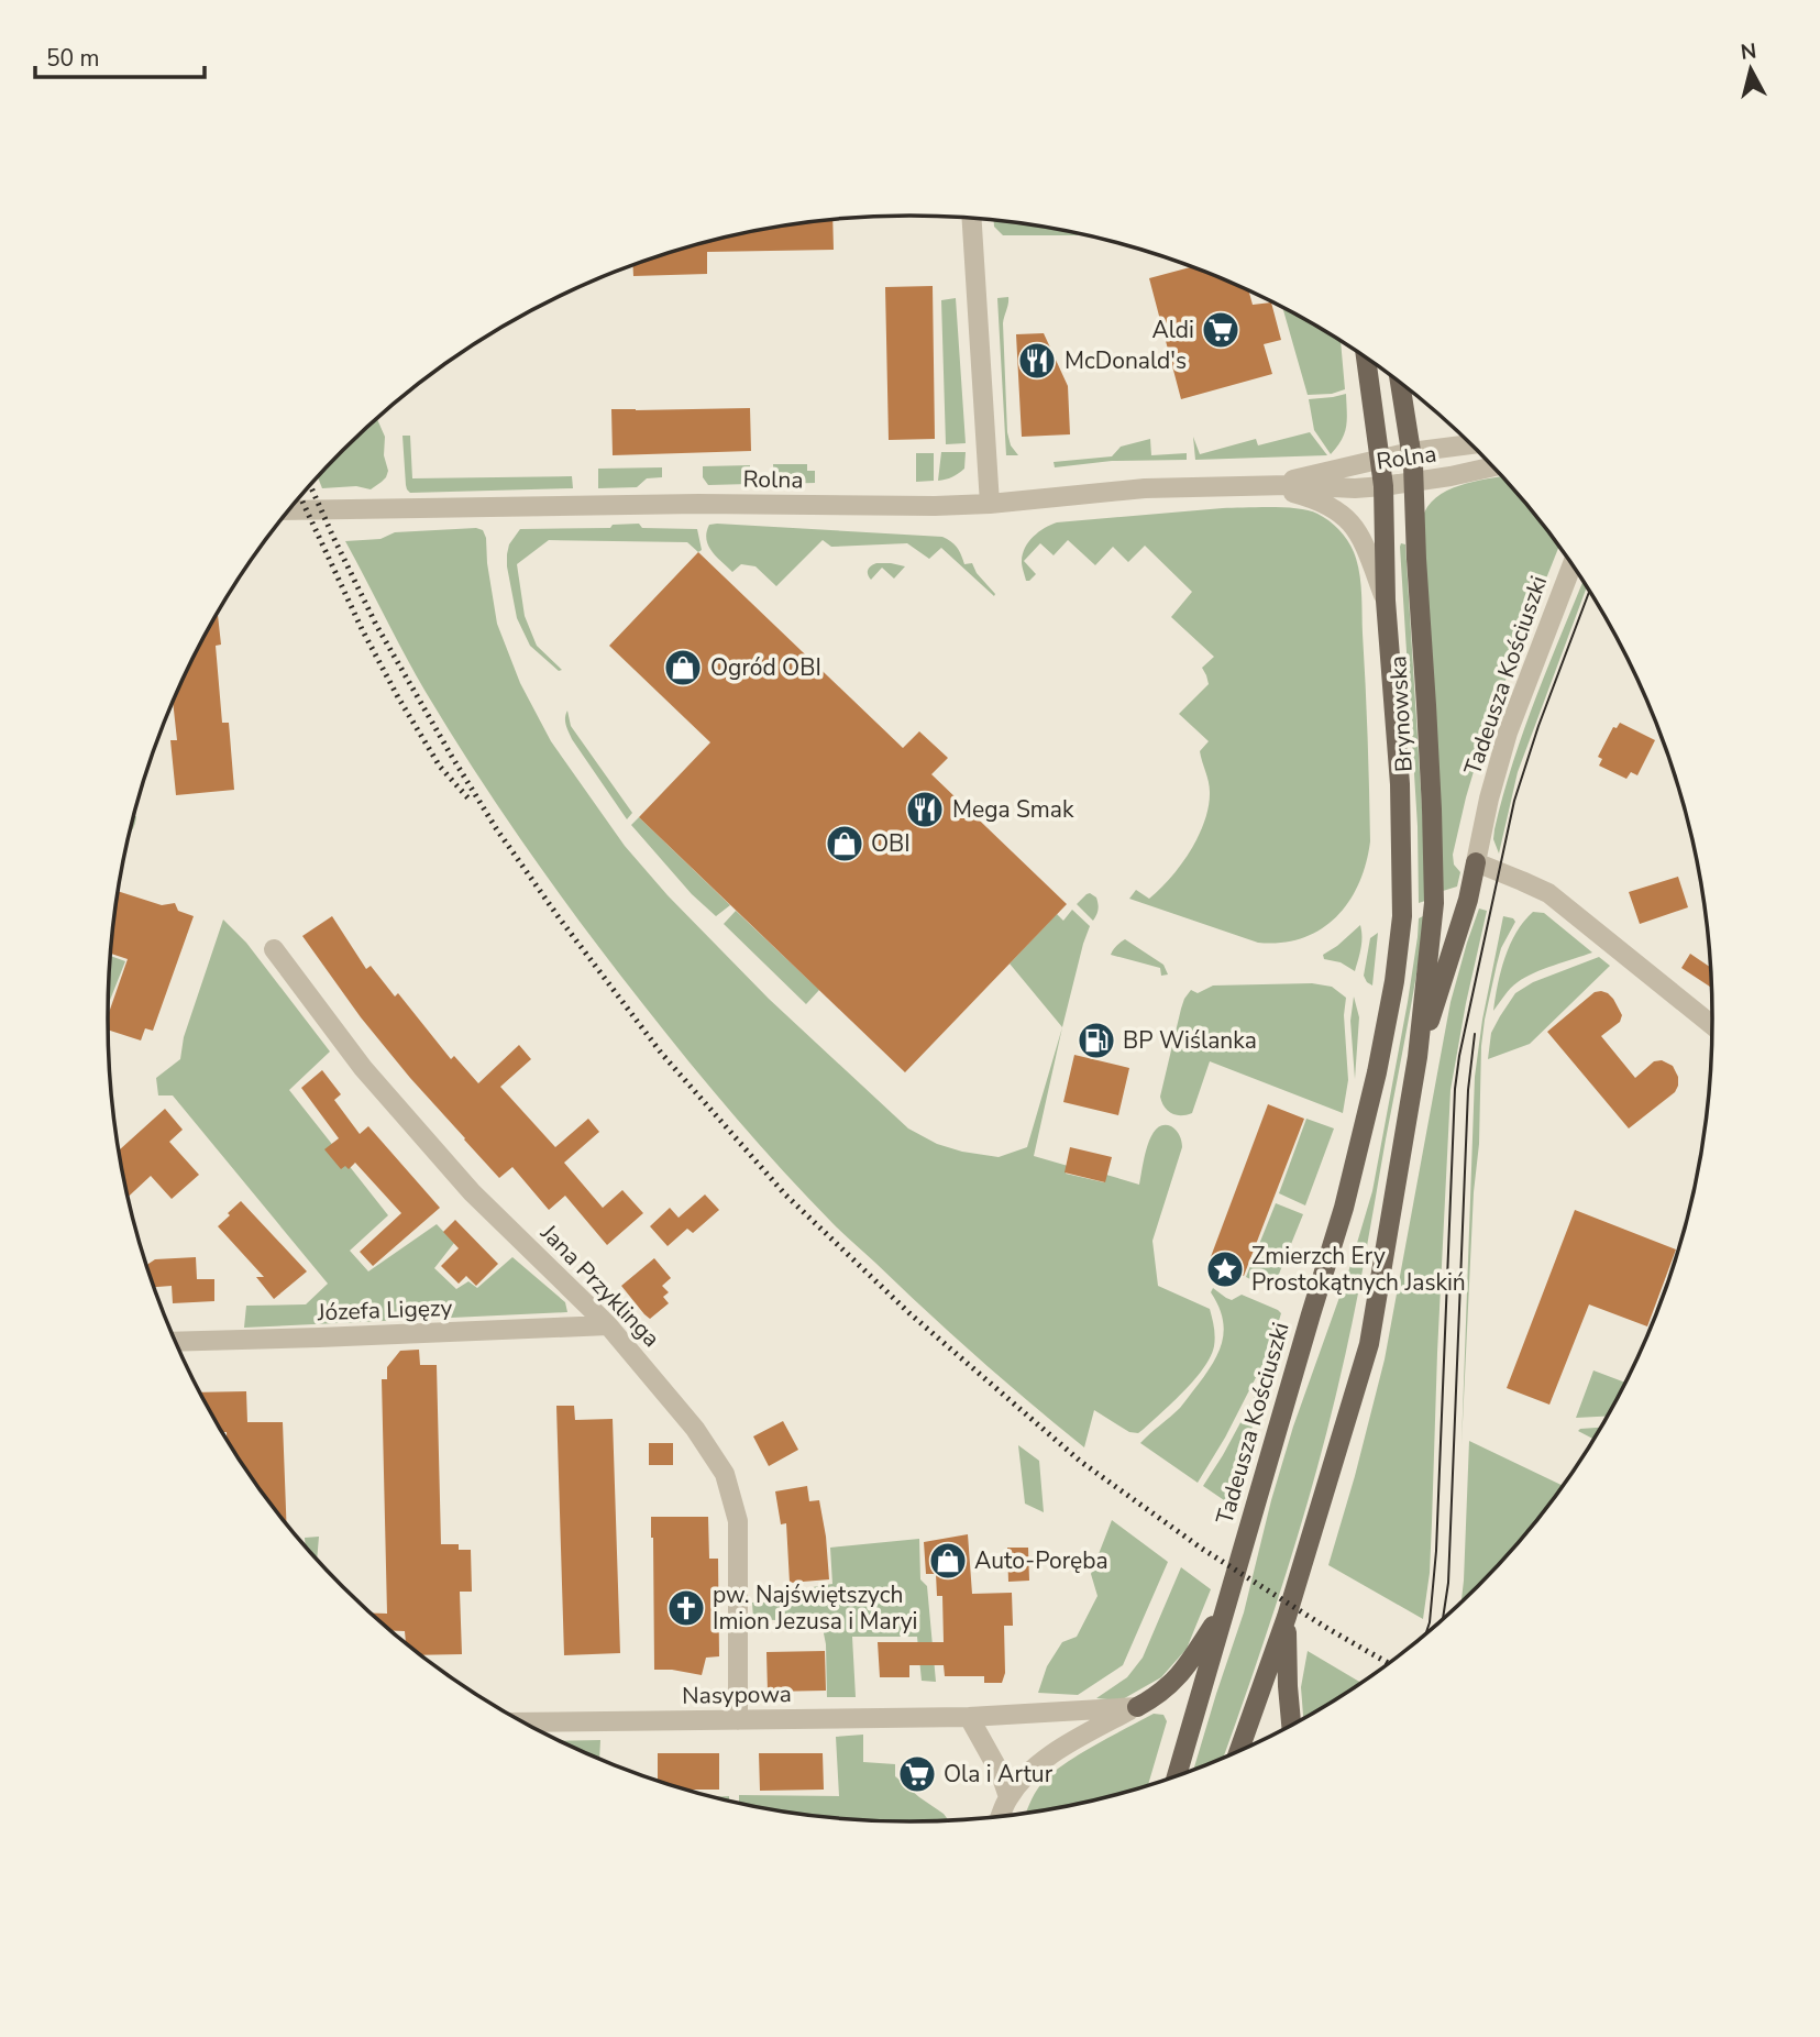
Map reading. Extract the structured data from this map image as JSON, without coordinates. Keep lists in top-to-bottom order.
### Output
{
  "streets": {
    "main road": ["Tadeusza Kościuszki", "Brynowska"],
    "street": [
      "Rolna",
      "Jana Przyklinga",
      "Józefa Ligęzy",
      "Nasypowa"
    ]
  },
  "crossings": [
    ["Rolna", "Brynowska"],
    ["Tadeusza Kościuszki", "Brynowska"],
    ["Jana Przyklinga", "Józefa Ligęzy"],
    ["Jana Przyklinga", "Nasypowa"]
  ],
  "places": {
    "supermarket": ["Aldi", "Ola i Artur"],
    "restaurant": ["McDonald's", "Mega Smak"],
    "shop": ["Ogród OBI", "OBI", "Auto-Poręba"],
    "fuel station": ["BP Wiślanka"],
    "place": ["Zmierzch Ery Prostokątnych Jaskiń"],
    "church": ["pw. Najświętszych Imion Jezusa i Maryi"]
  },
  "scale_bar": "50 m",
  "north": "top"
}
